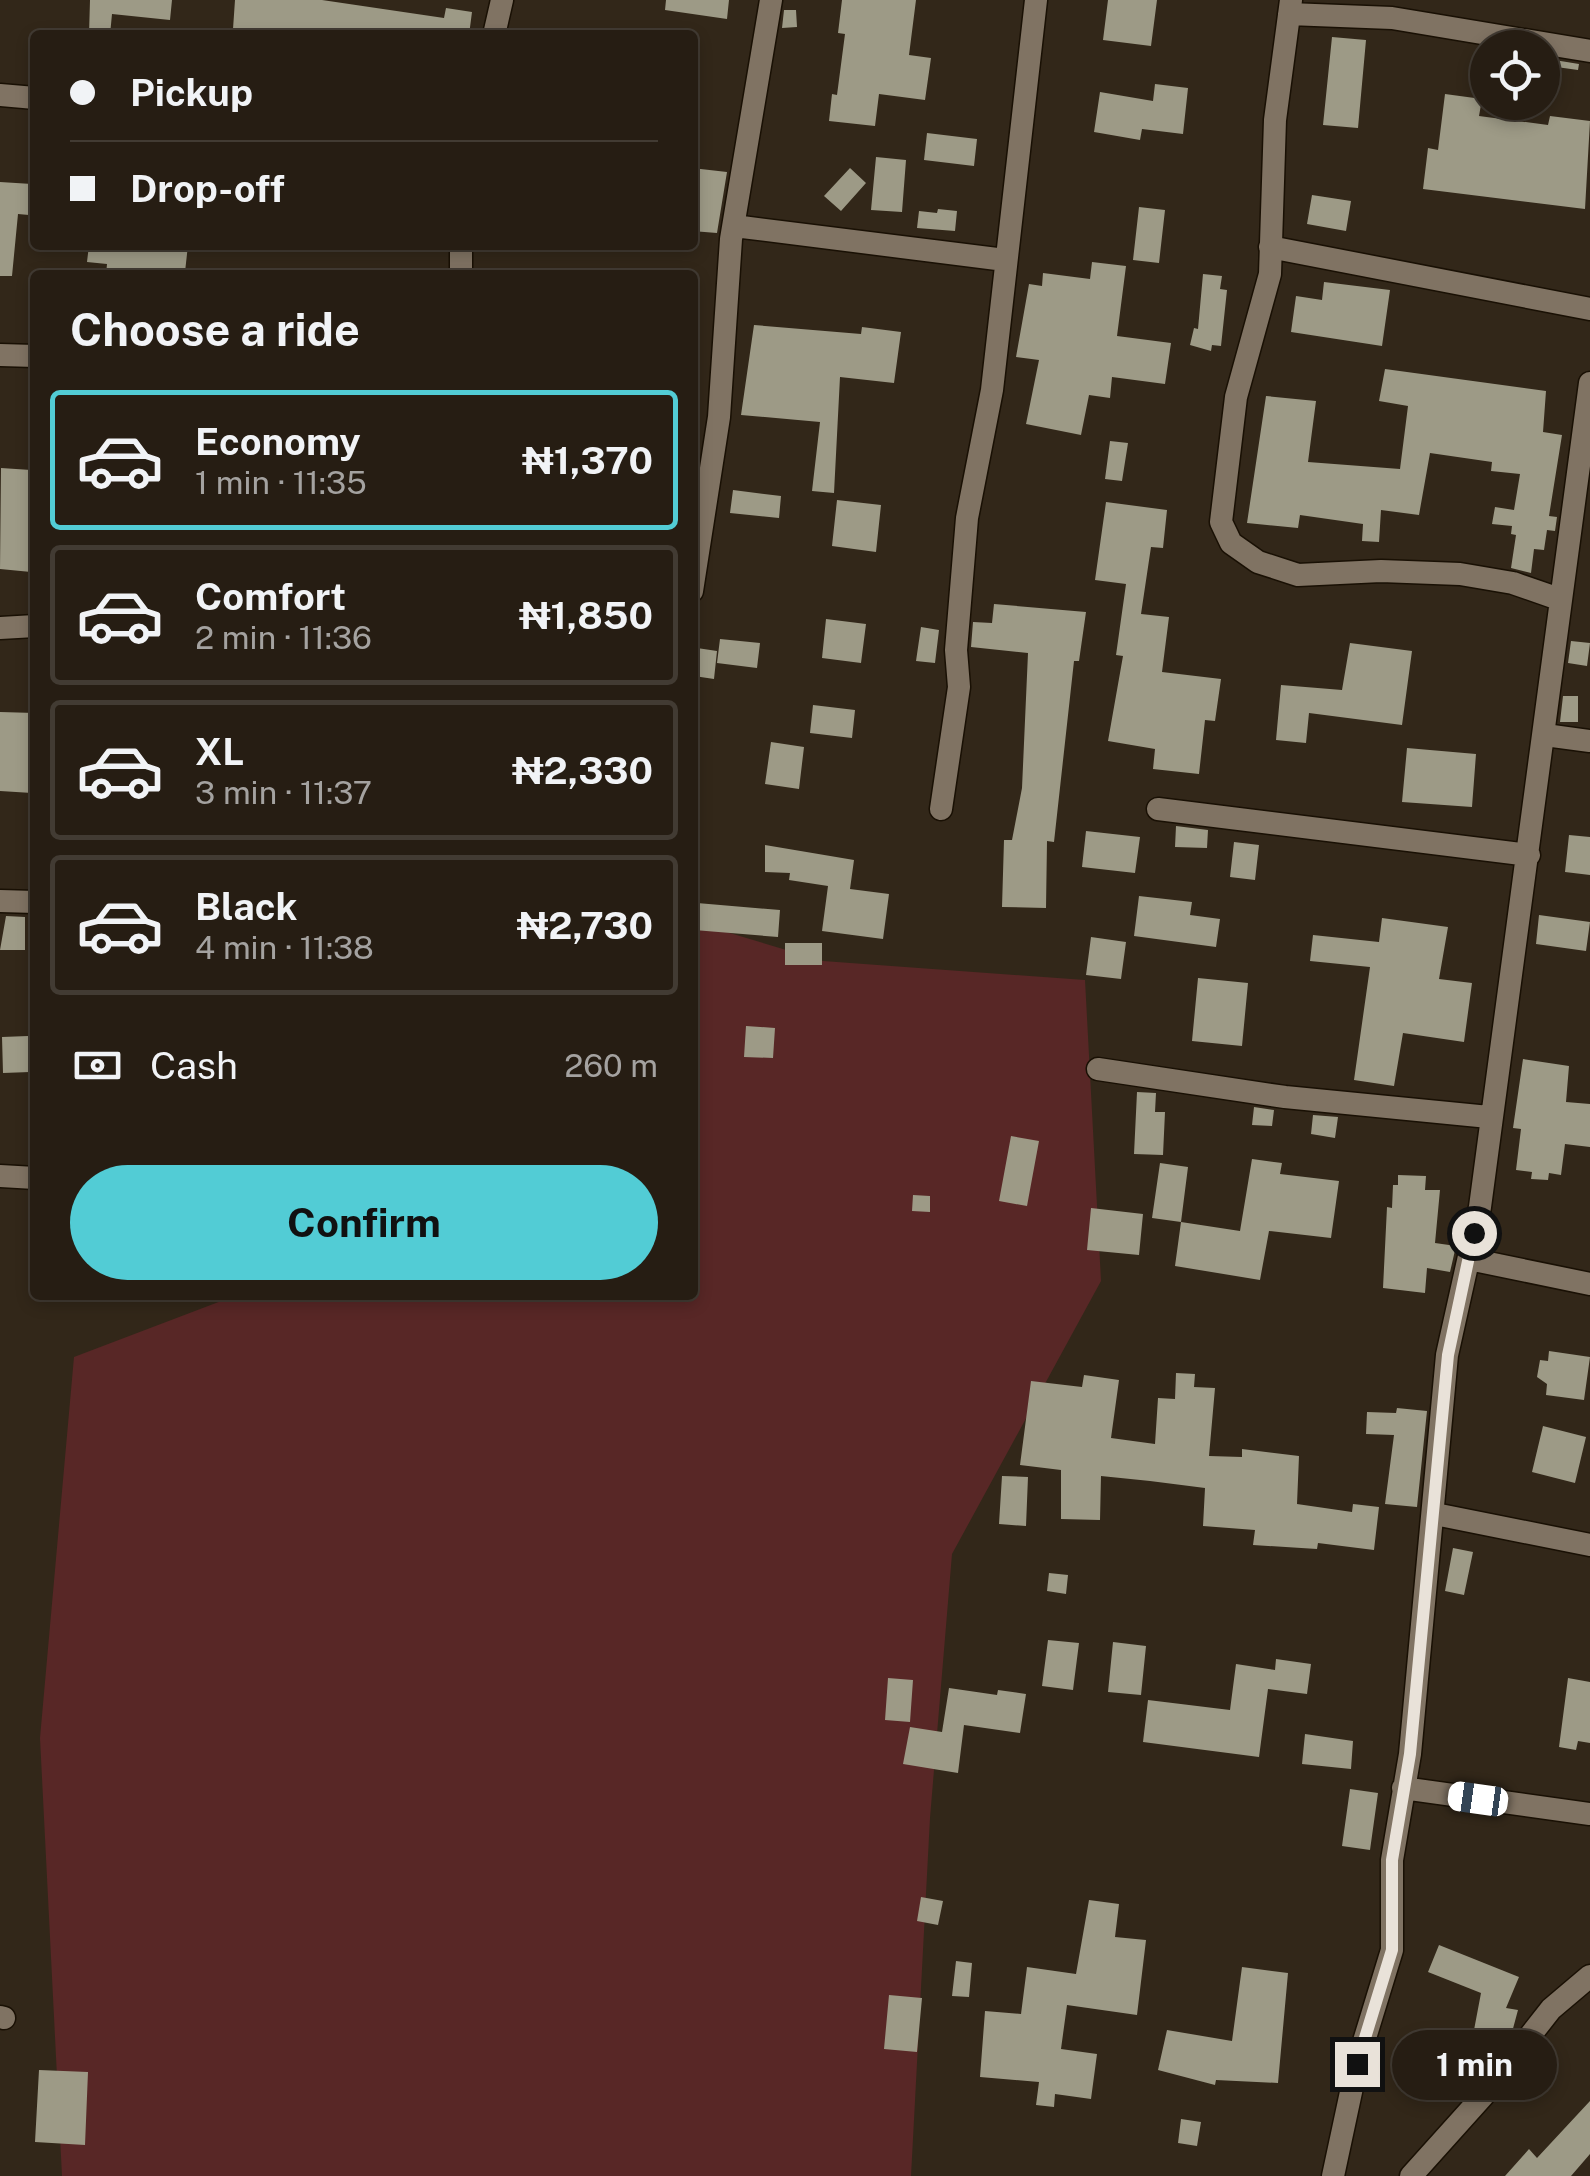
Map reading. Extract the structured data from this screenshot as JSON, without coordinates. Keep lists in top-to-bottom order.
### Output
{
  "page": {
    "banner": ["Pickup", "Drop-off"],
    "heading": "Choose a ride",
    "list": [
      {
        "name": "Economy",
        "note": "1 min · 11:35",
        "value": "₦1,370"
      },
      {
        "name": "Comfort",
        "note": "2 min · 11:36",
        "value": "₦1,850"
      },
      {
        "name": "XL",
        "note": "3 min · 11:37",
        "value": "₦2,330"
      },
      {
        "name": "Black",
        "note": "4 min · 11:38",
        "value": "₦2,730"
      }
    ],
    "pay": ["Cash", "260 m"],
    "buttons": "Confirm",
    "bubble": "1 min"
  }
}
